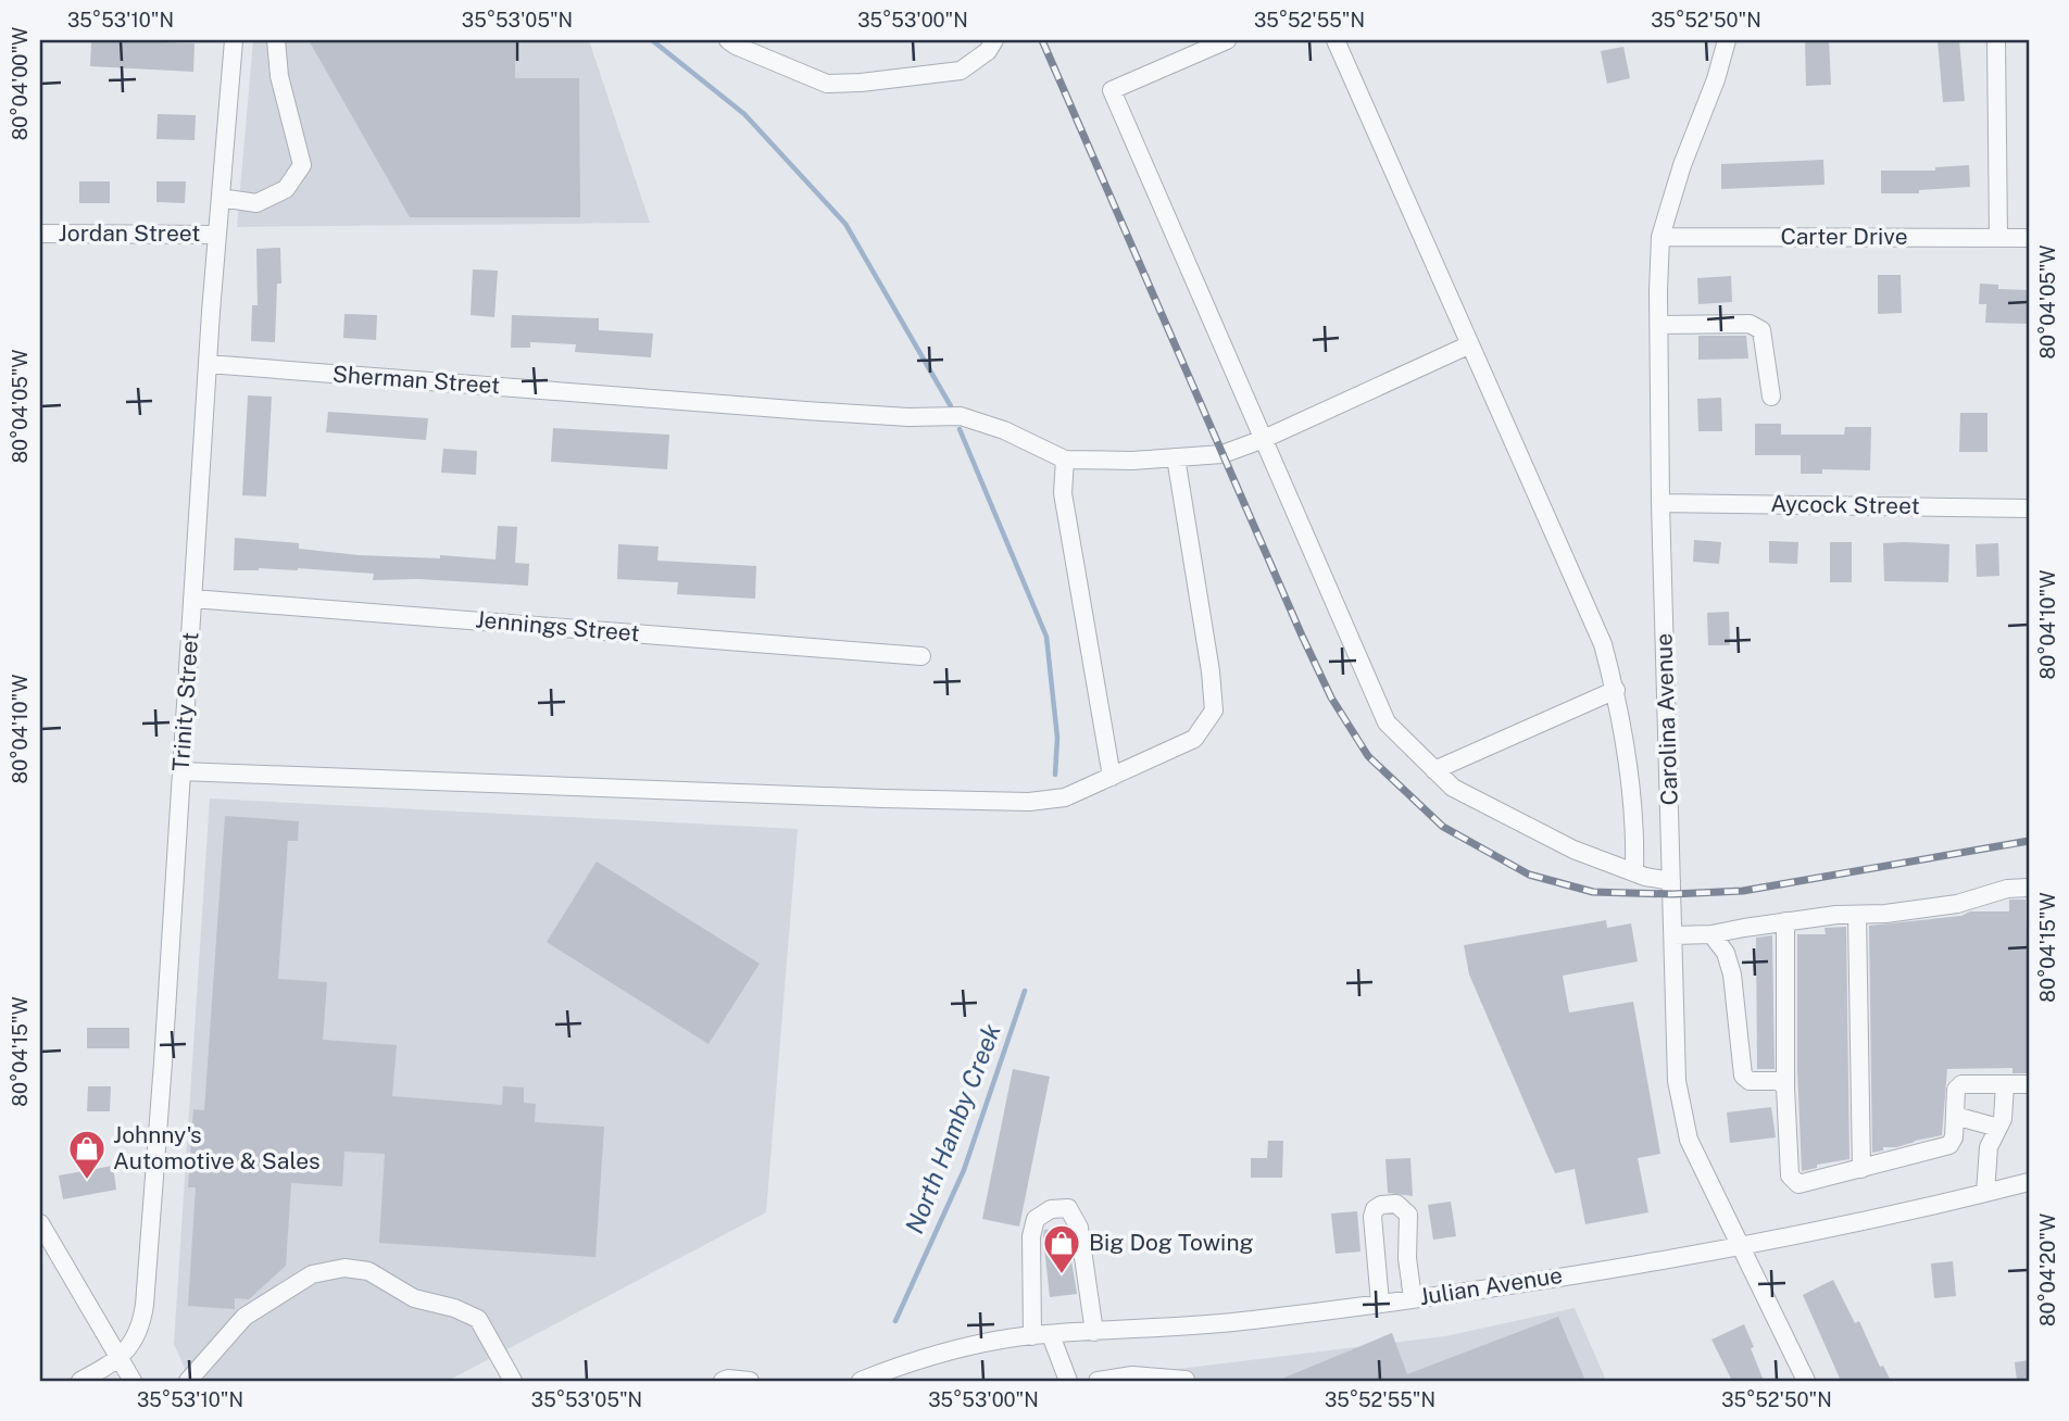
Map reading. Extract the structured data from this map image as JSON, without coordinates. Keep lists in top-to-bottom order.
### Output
{
  "streets": {
    "street": [
      "Jordan Street",
      "Carter Drive",
      "Sherman Street",
      "Aycock Street",
      "Jennings Street",
      "Trinity Street",
      "Carolina Avenue",
      "Julian Avenue"
    ]
  },
  "crossings": [
    ["Jordan Street", "Trinity Street"],
    ["Carter Drive", "Carolina Avenue"],
    ["Sherman Street", "Trinity Street"],
    ["Aycock Street", "Carolina Avenue"],
    ["Jennings Street", "Trinity Street"],
    ["Carolina Avenue", "Julian Avenue"]
  ],
  "water": ["North Hamby Creek"],
  "places": {
    "shop": ["Johnny's Automotive & Sales", "Big Dog Towing"]
  },
  "coordinates": [
    "35°53'10\"N",
    "35°53'05\"N",
    "35°53'00\"N",
    "35°52'55\"N",
    "35°52'50\"N",
    "80°04'00\"W",
    "80°04'05\"W",
    "80°04'10\"W",
    "80°04'15\"W",
    "80°04'20\"W"
  ]
}
